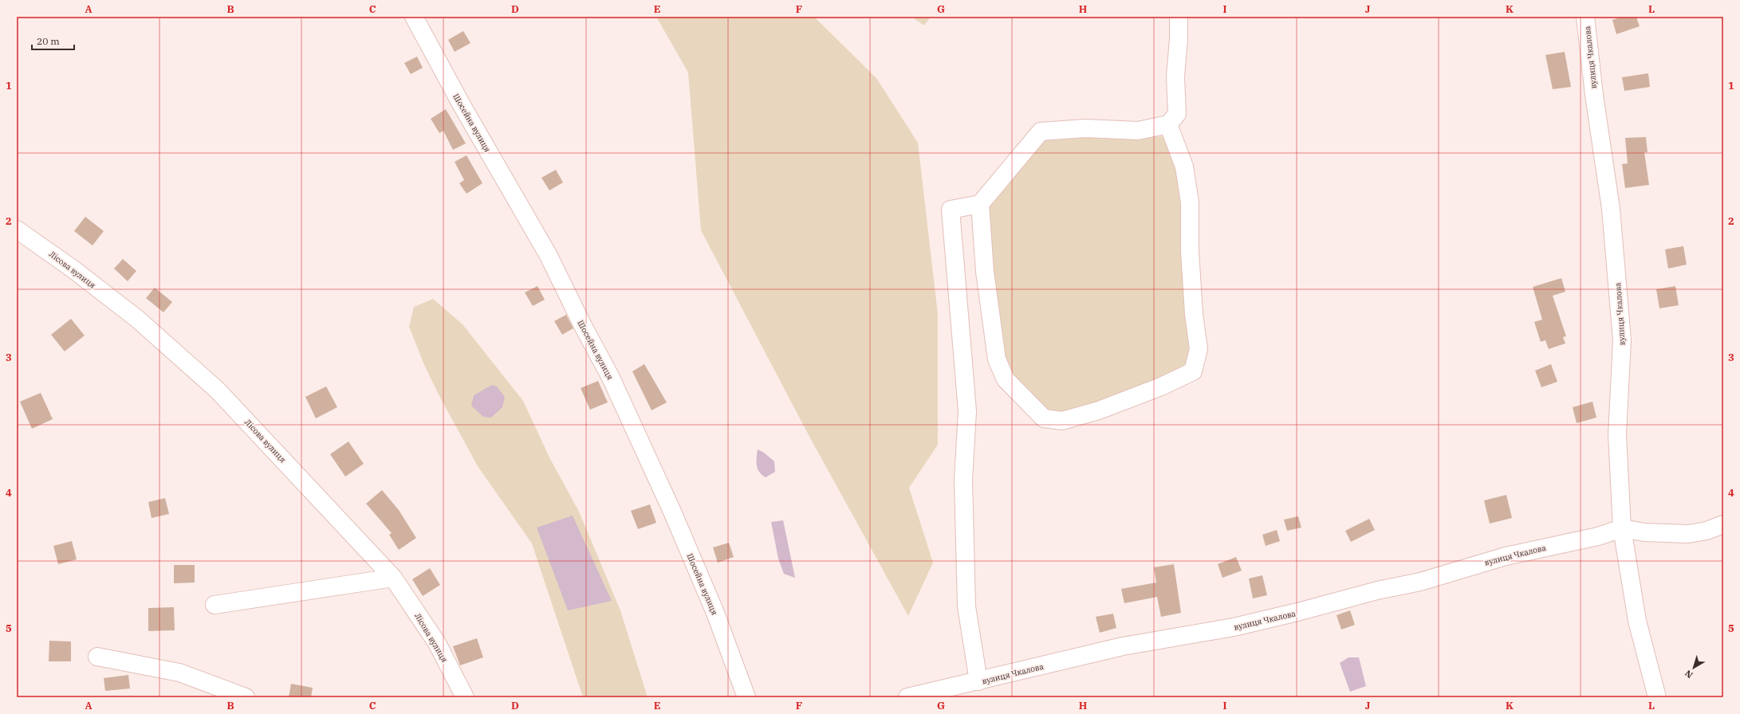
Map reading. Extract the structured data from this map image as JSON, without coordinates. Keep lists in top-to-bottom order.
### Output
{
  "streets": {
    "street": ["вулиця Чкалова", "Шосейна вулиця", "Лісова вулиця"]
  },
  "scale_bar": "20 m",
  "north": "bottom left",
  "grid": {
    "columns": [
      "A",
      "B",
      "C",
      "D",
      "E",
      "F",
      "G",
      "H",
      "I",
      "J",
      "K",
      "L"
    ],
    "rows": [
      "1",
      "2",
      "3",
      "4",
      "5"
    ]
  }
}
